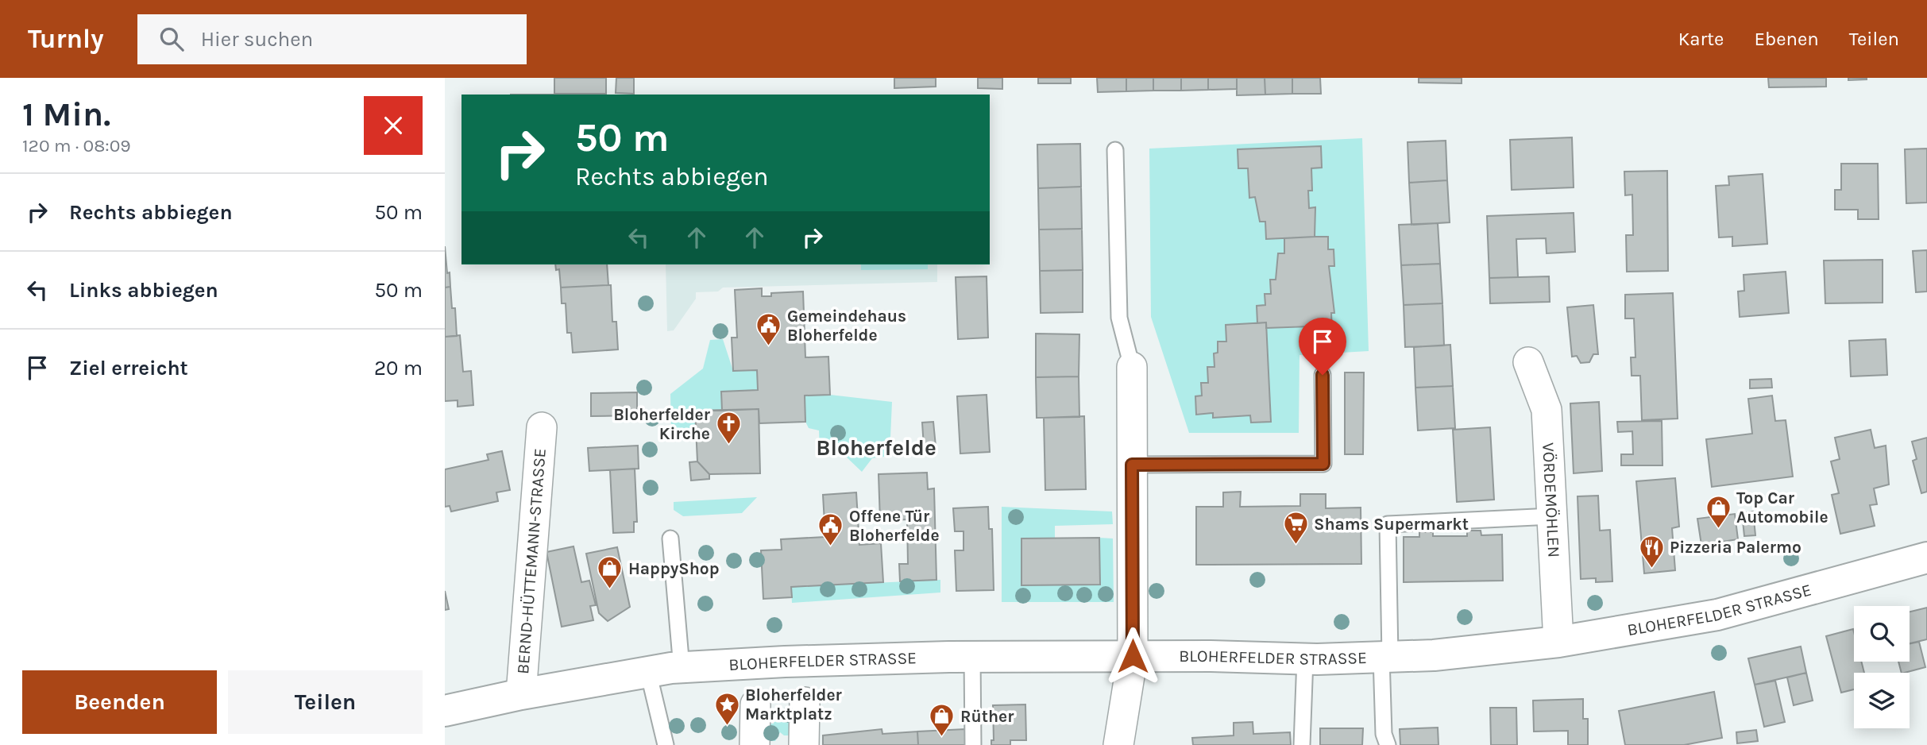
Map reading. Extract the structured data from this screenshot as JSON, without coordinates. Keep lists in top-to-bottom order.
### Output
{
  "streets": {
    "street": ["VÖRDEMÖHLEN", "BERND-HÜTTEMANN-STRASSE", "BLOHERFELDER STRASSE"]
  },
  "crossings": [
    ["VÖRDEMÖHLEN", "BLOHERFELDER STRASSE"],
    ["BERND-HÜTTEMANN-STRASSE", "BLOHERFELDER STRASSE"]
  ],
  "districts": ["Bloherfelde"],
  "places": {
    "public building": ["Gemeindehaus Bloherfelde", "Offene Tür Bloherfelde"],
    "church": ["Bloherfelder Kirche"],
    "shop": ["Top Car Automobile", "HappyShop", "Rüther"],
    "supermarket": ["Shams Supermarkt"],
    "restaurant": ["Pizzeria Palermo"],
    "place": ["Bloherfelder Marktplatz"]
  },
  "page": {
    "header": "Turnly",
    "search": "Hier suchen",
    "nav": ["Karte", "Ebenen", "Teilen"],
    "heading": ["1 Min.", "120 m · 08:09"],
    "turn": ["50 m", "Rechts abbiegen"],
    "list": [
      {
        "name": "Rechts abbiegen",
        "value": "50 m"
      },
      {
        "name": "Links abbiegen",
        "value": "50 m"
      },
      {
        "name": "Ziel erreicht",
        "value": "20 m"
      }
    ],
    "buttons": ["Beenden", "Teilen"]
  }
}
